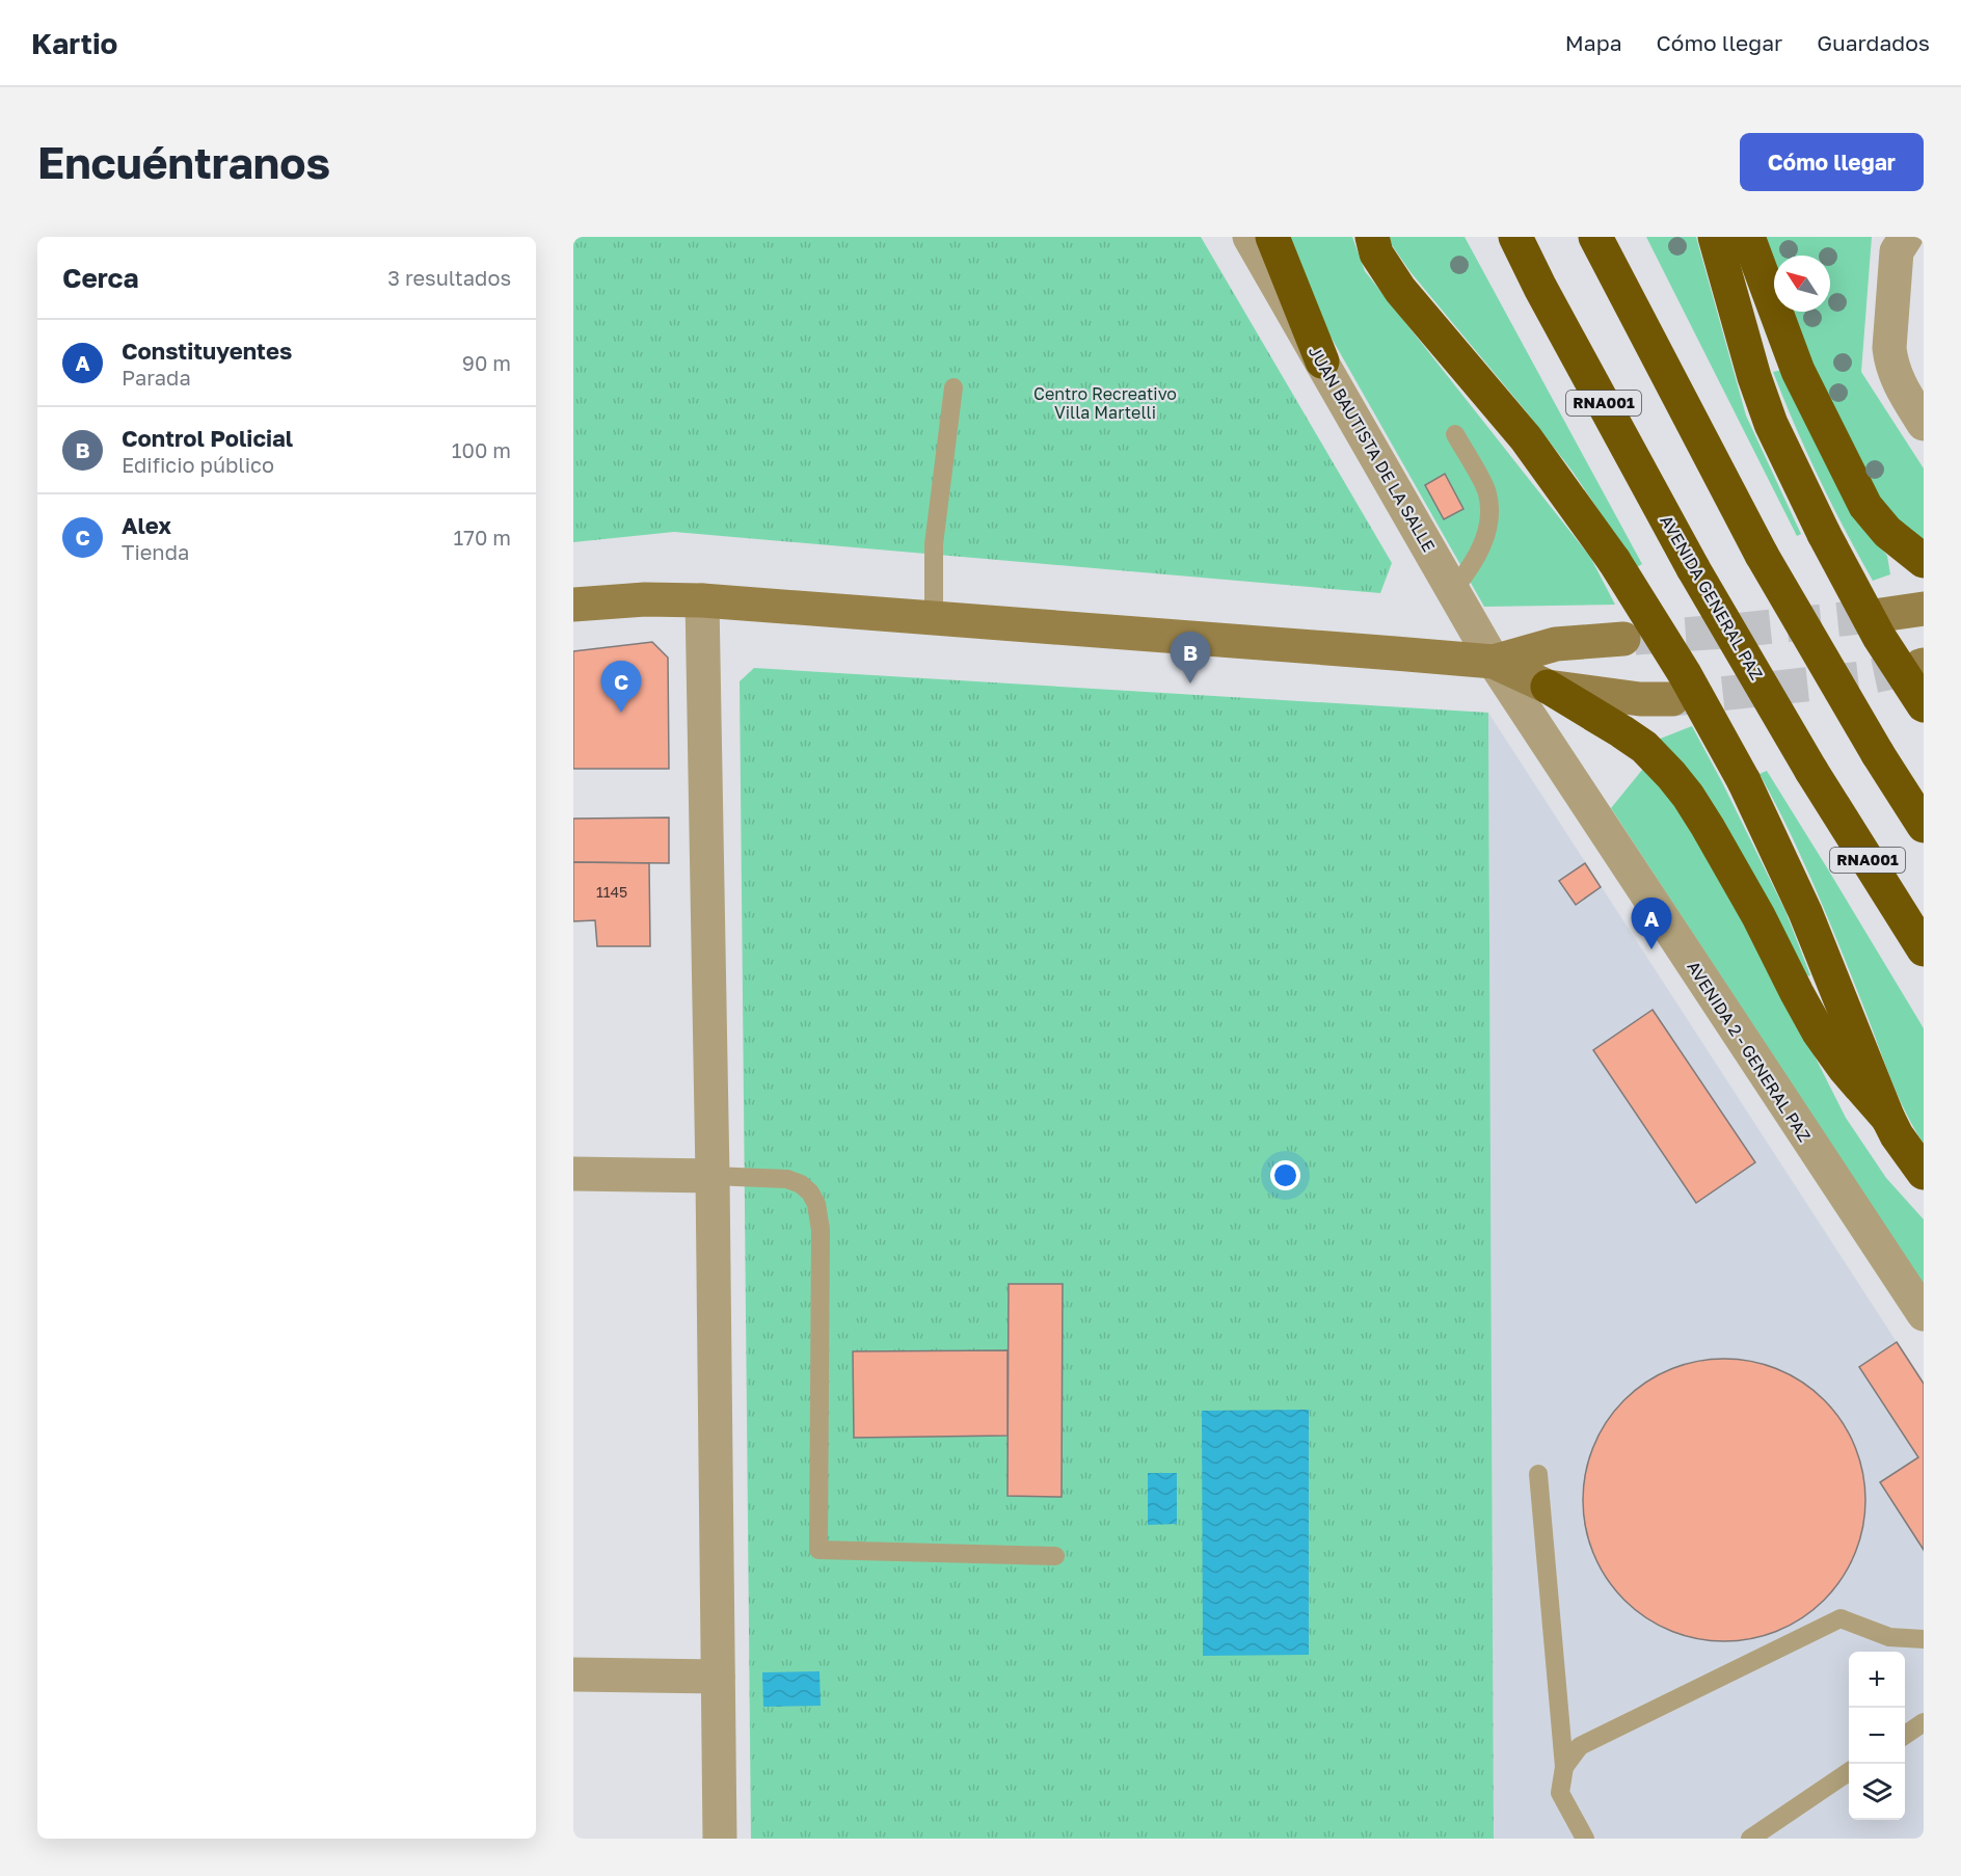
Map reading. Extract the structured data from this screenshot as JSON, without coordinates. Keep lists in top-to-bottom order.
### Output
{
  "streets": {
    "highway": ["RNA001", "AVENIDA GENERAL PAZ"],
    "street": ["JUAN BAUTISTA DE LA SALLE", "AVENIDA 2 - GENERAL PAZ"]
  },
  "crossings": [
    ["JUAN BAUTISTA DE LA SALLE", "AVENIDA 2 - GENERAL PAZ"]
  ],
  "parks": ["Centro Recreativo Villa Martelli"],
  "house_numbers": ["1145"],
  "north": "top left",
  "page": {
    "header": "Kartio",
    "nav": ["Mapa", "Cómo llegar", "Guardados"],
    "buttons": "Cómo llegar",
    "title": "Encuéntranos",
    "heading": ["Cerca", "3 resultados"],
    "list": [
      {
        "mark": "A",
        "name": "Constituyentes",
        "note": "Parada",
        "value": "90 m"
      },
      {
        "mark": "B",
        "name": "Control Policial",
        "note": "Edificio público",
        "value": "100 m"
      },
      {
        "mark": "C",
        "name": "Alex",
        "note": "Tienda",
        "value": "170 m"
      }
    ],
    "pins": ["B", "C", "A"],
    "map_buttons": ["+", "−"]
  }
}
